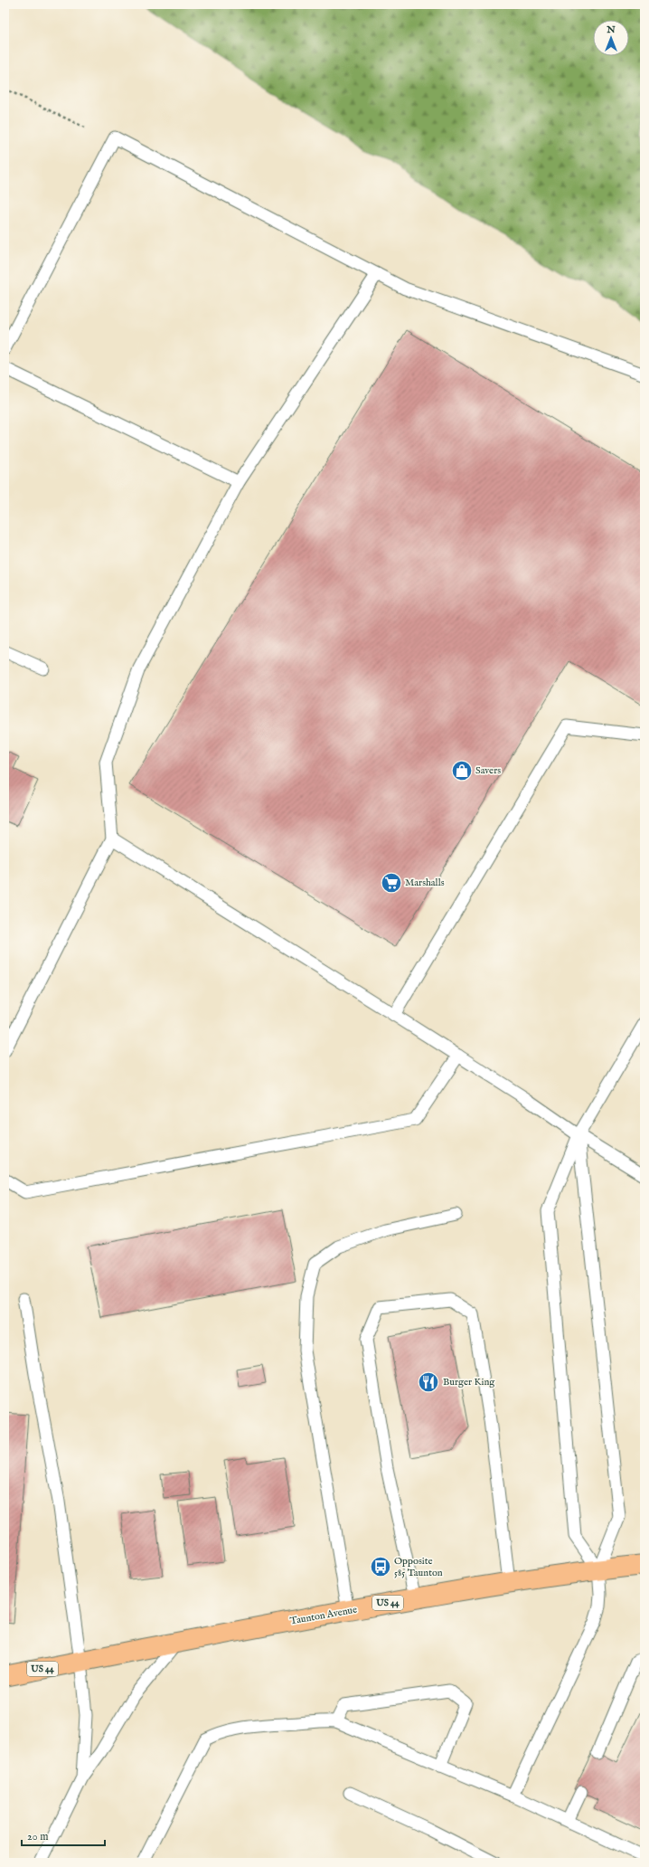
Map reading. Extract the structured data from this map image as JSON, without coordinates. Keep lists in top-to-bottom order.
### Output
{
  "streets": {
    "highway": ["US 44", "Taunton Avenue"]
  },
  "places": {
    "shop": ["Savers"],
    "supermarket": ["Marshalls"],
    "restaurant": ["Burger King"],
    "bus stop": ["Opposite 585 Taunton"]
  },
  "scale_bar": "20 m",
  "north": "top"
}
